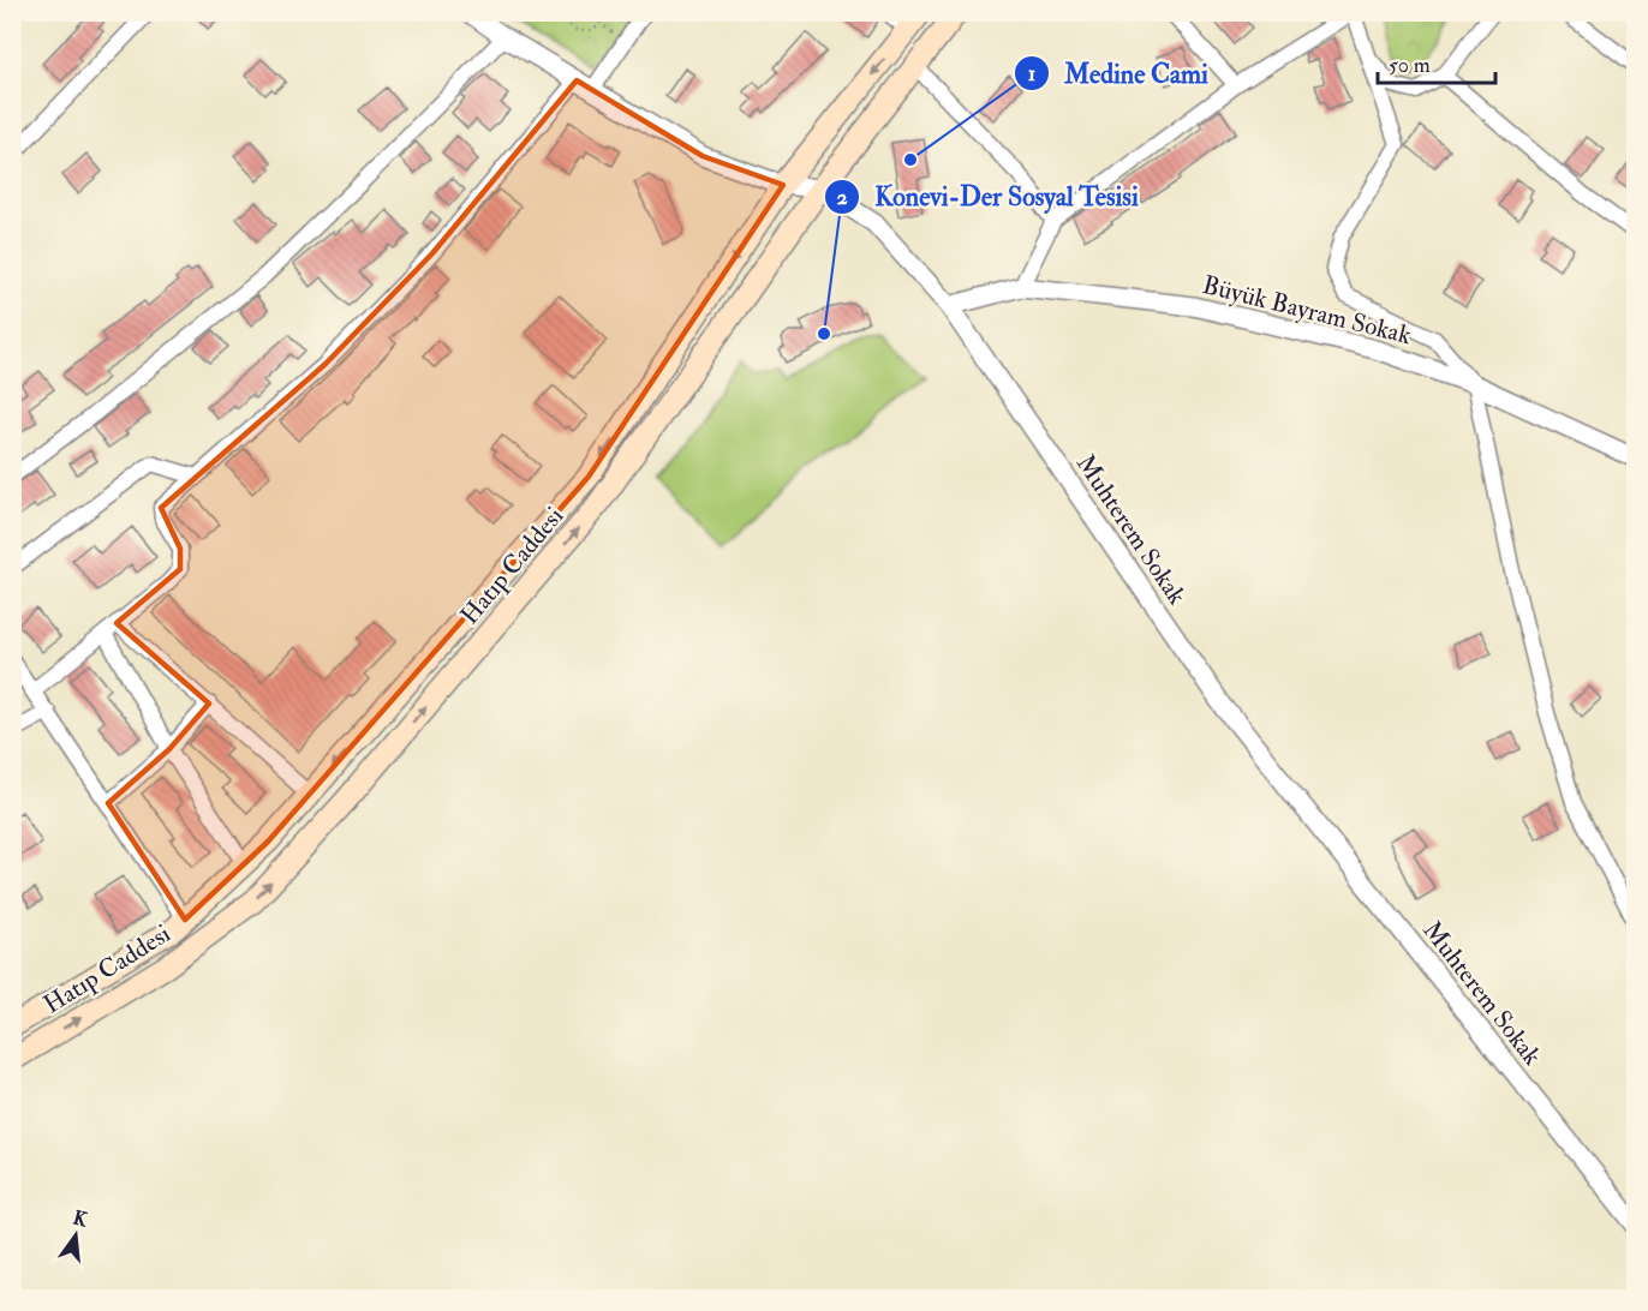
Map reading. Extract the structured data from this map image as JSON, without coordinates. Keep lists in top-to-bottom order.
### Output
{
  "streets": {
    "main road": ["Hatıp Caddesi"],
    "street": ["Büyük Bayram Sokak", "Muhterem Sokak"]
  },
  "crossings": [
    ["Büyük Bayram Sokak", "Muhterem Sokak"],
    ["Muhterem Sokak", "Hatıp Caddesi"]
  ],
  "places": ["Medine Cami", "Konevi-Der Sosyal Tesisi"],
  "scale_bar": "50 m",
  "north": "top"
}
